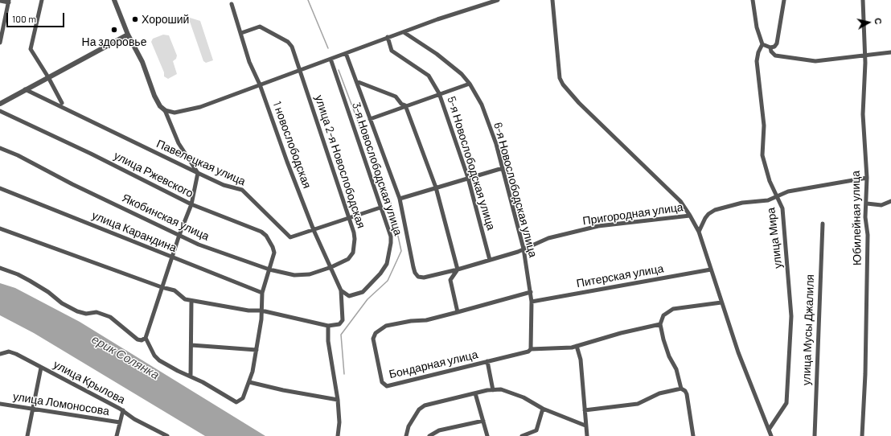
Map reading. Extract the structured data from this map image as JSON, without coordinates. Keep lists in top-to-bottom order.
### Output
{
  "streets": {
    "street": [
      "1 новослободская",
      "улица 2-я Новослободская",
      "Павелецкая улица",
      "5-я Новослободская улица",
      "3-я Новослободская улица",
      "улица Ржевского",
      "6-я Новослободская улица",
      "Пригородная улица",
      "Якобинская улица",
      "Юбилейная улица",
      "улица Карандина",
      "улица Мира",
      "Питерская улица",
      "улица Мусы Джалиля",
      "Бондарная улица",
      "улица Крылова",
      "улица Ломоносова"
    ]
  },
  "crossings": [
    ["1 новослободская", "улица 2-я Новослободская"],
    ["1 новослободская", "Павелецкая улица"],
    ["1 новослободская", "3-я Новослободская улица"],
    ["1 новослободская", "Якобинская улица"],
    ["улица 2-я Новослободская", "Павелецкая улица"],
    ["улица 2-я Новослободская", "Якобинская улица"],
    ["Павелецкая улица", "3-я Новослободская улица"],
    ["5-я Новослободская улица", "Пригородная улица"],
    ["3-я Новослободская улица", "Пригородная улица"],
    ["улица Ржевского", "Якобинская улица"],
    ["улица Ржевского", "улица Карандина"],
    ["6-я Новослободская улица", "Пригородная улица"],
    ["6-я Новослободская улица", "Питерская улица"],
    ["6-я Новослободская улица", "Бондарная улица"]
  ],
  "water": ["ерик Солянка"],
  "places": ["Хороший", "На здоровье"],
  "scale_bar": "100 m",
  "north": "right"
}
